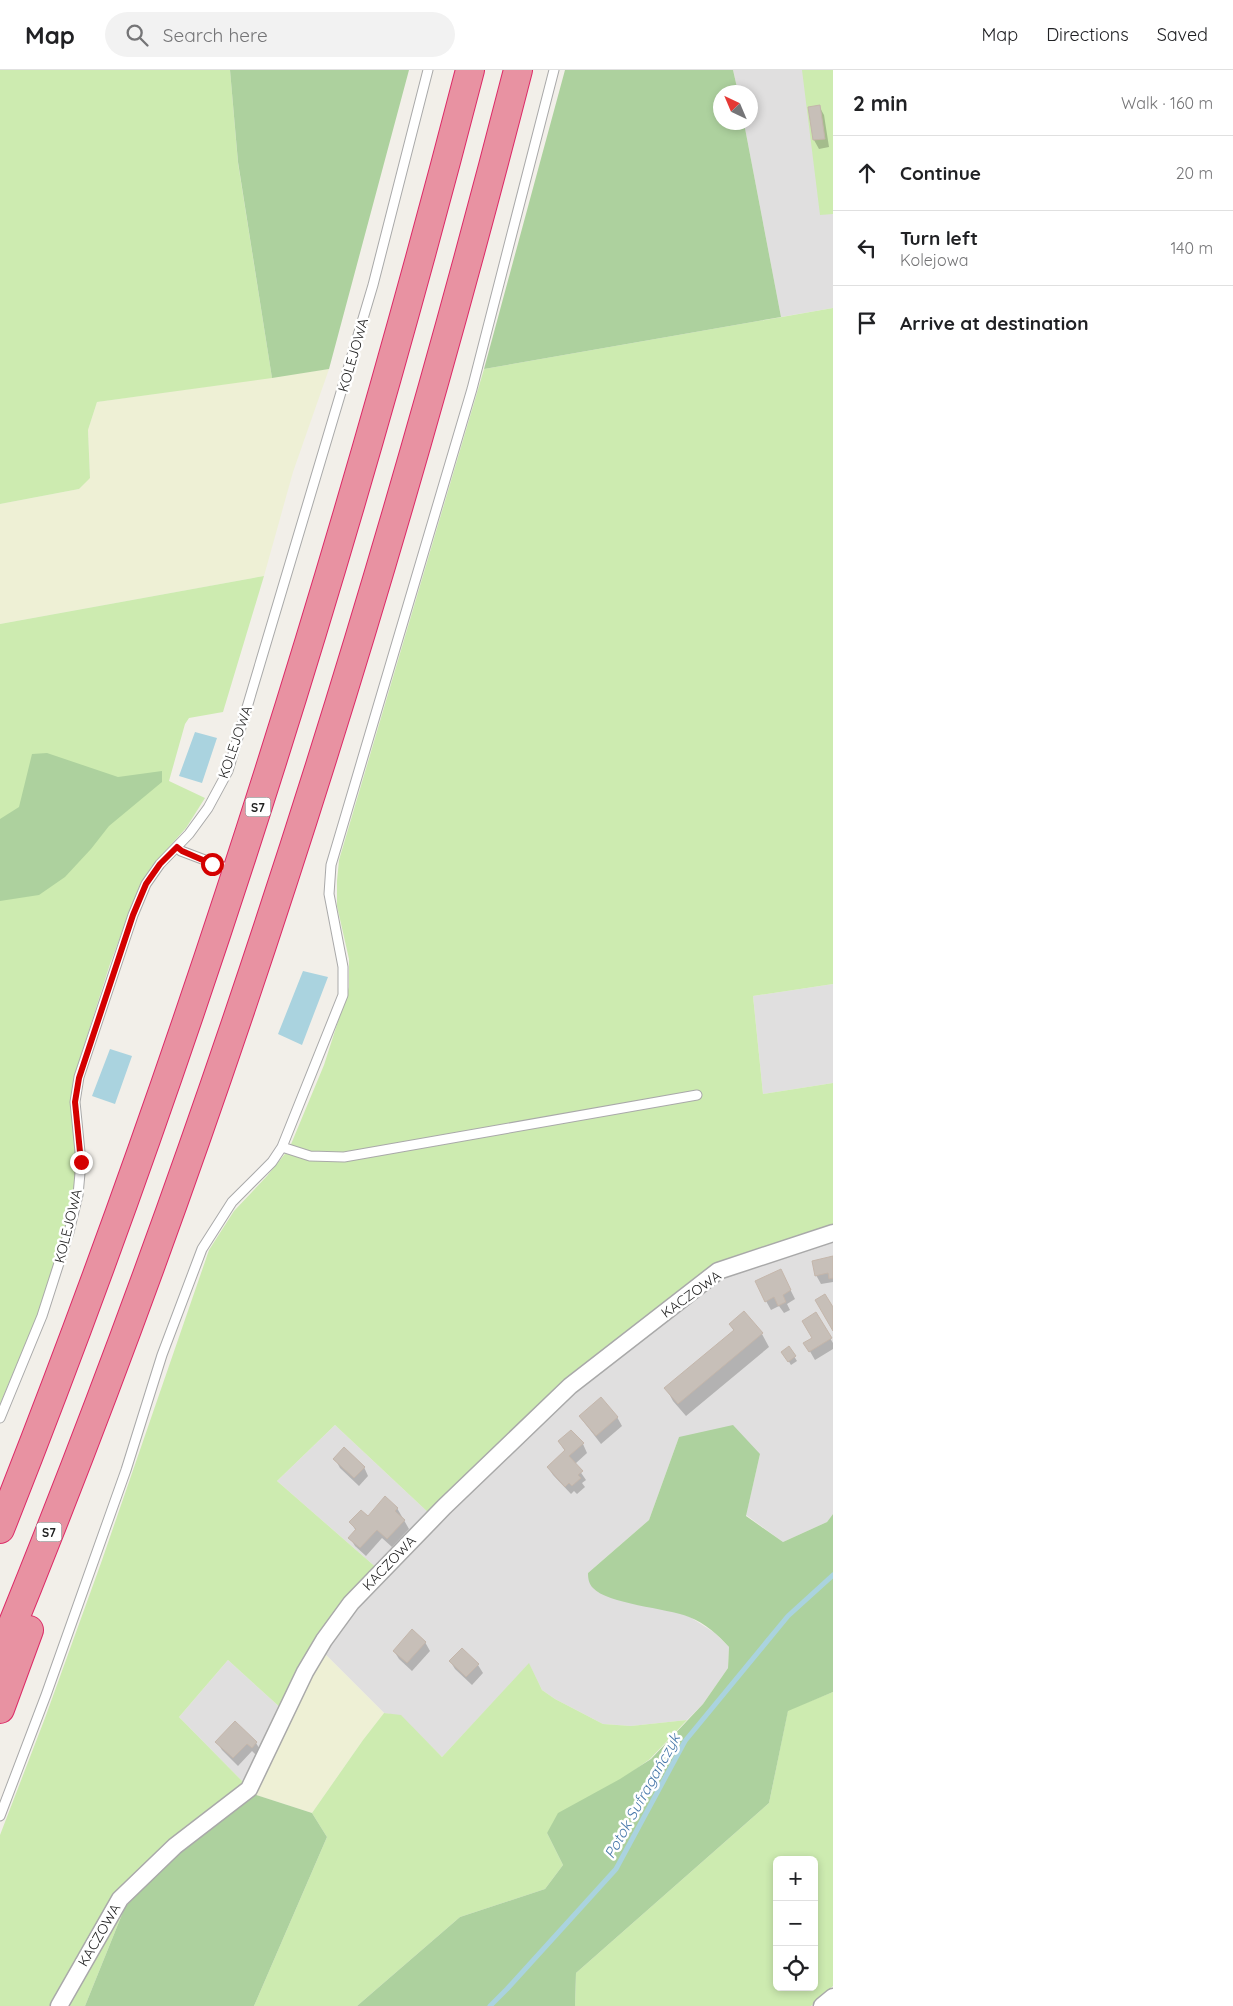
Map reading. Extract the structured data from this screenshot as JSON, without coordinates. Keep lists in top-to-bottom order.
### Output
{
  "streets": {
    "highway": ["S7"],
    "street": ["KACZOWA"],
    "lane": ["KOLEJOWA"]
  },
  "water": ["Potok Sufragańczyk"],
  "north": "top left",
  "page": {
    "header": "Map",
    "search": "Search here",
    "nav": ["Map", "Directions", "Saved"],
    "heading": ["2 min", "Walk · 160 m"],
    "list": [
      ["Continue", "20 m"],
      ["Turn left", "Kolejowa", "140 m"],
      "Arrive at destination"
    ],
    "map_buttons": ["+", "−"]
  }
}
